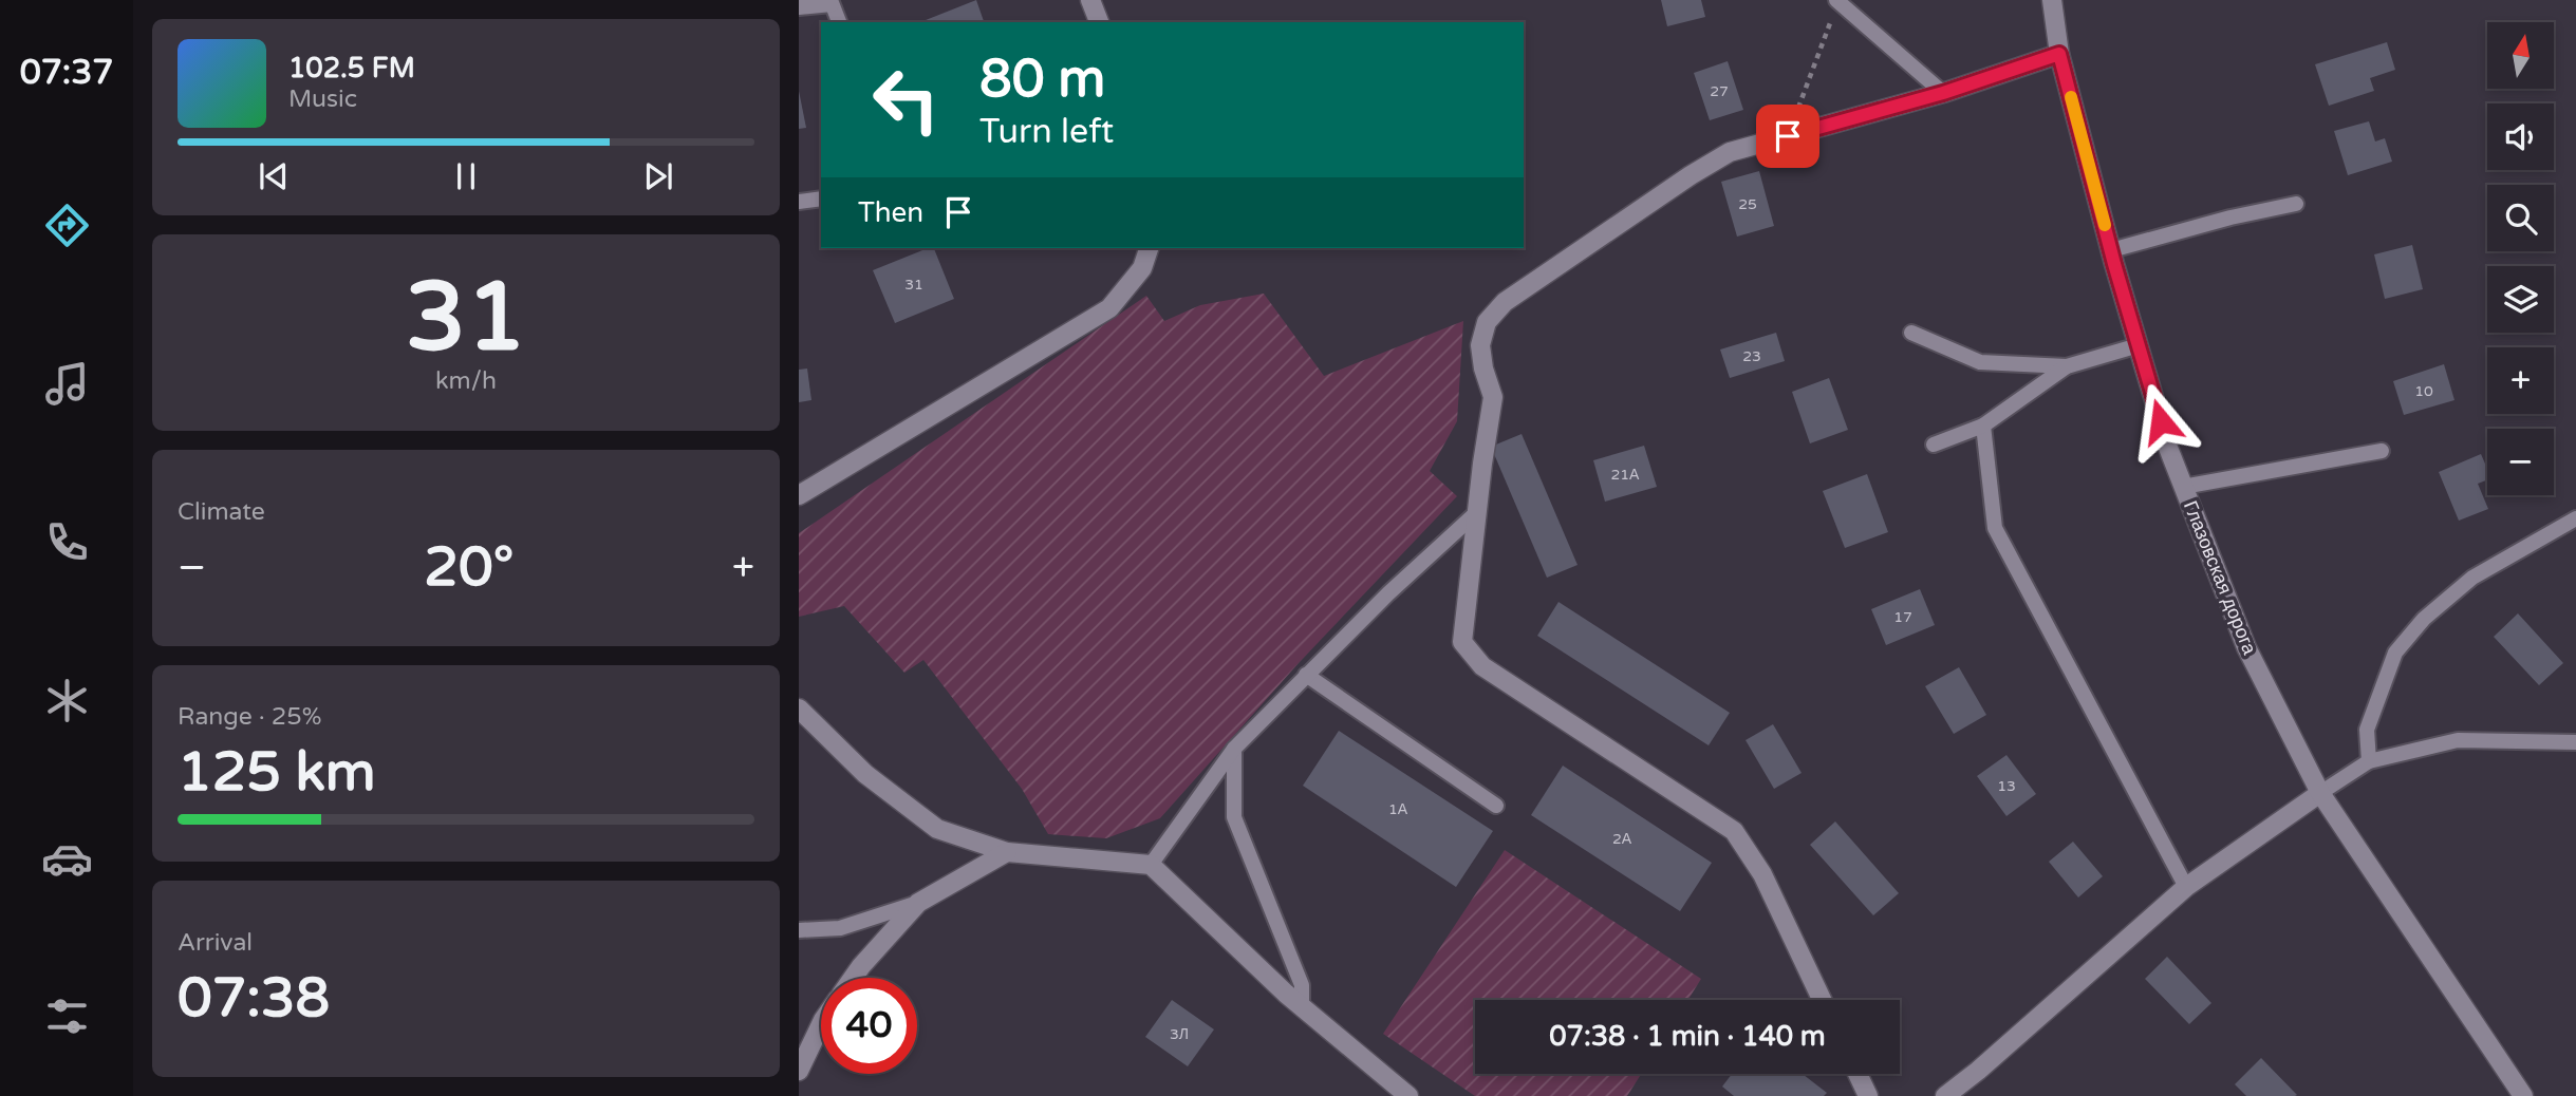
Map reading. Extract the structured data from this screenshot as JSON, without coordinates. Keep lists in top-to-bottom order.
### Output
{
  "streets": {
    "street": ["Глазовская дорога"]
  },
  "house_numbers": [
    "27",
    "25",
    "31",
    "23",
    "10",
    "21А",
    "17",
    "13",
    "1А",
    "2А",
    "3Л"
  ],
  "north": "top",
  "page": {
    "tabs": "07:37",
    "map_buttons": ["+", "−"],
    "turn": ["80 m", "Turn left"],
    "song": ["102.5 FM", "Music"],
    "then": "Then",
    "tile": [
      ["31", "km/h"],
      "Climate",
      ["Range · 25%", "125 km"],
      ["Arrival", "07:38"]
    ],
    "heat": ["−", "20°", "+"],
    "limit": "40",
    "trip": "07:38 · 1 min · 140 m"
  }
}
